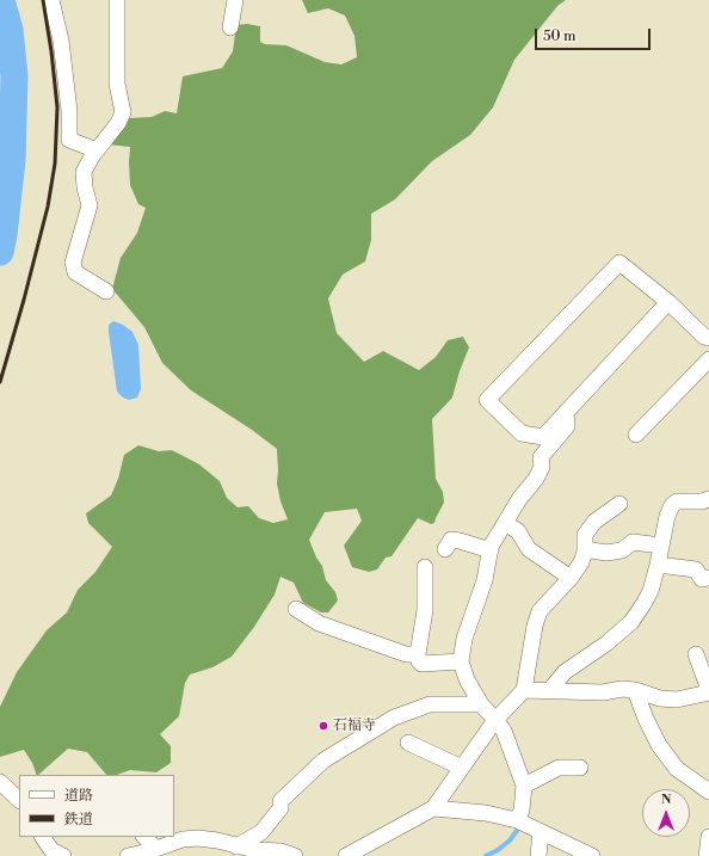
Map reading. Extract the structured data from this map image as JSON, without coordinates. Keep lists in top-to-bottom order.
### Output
{
  "places": ["石福寺"],
  "legend": ["道路", "鉄道"],
  "scale_bar": "50 m",
  "north": "top"
}
